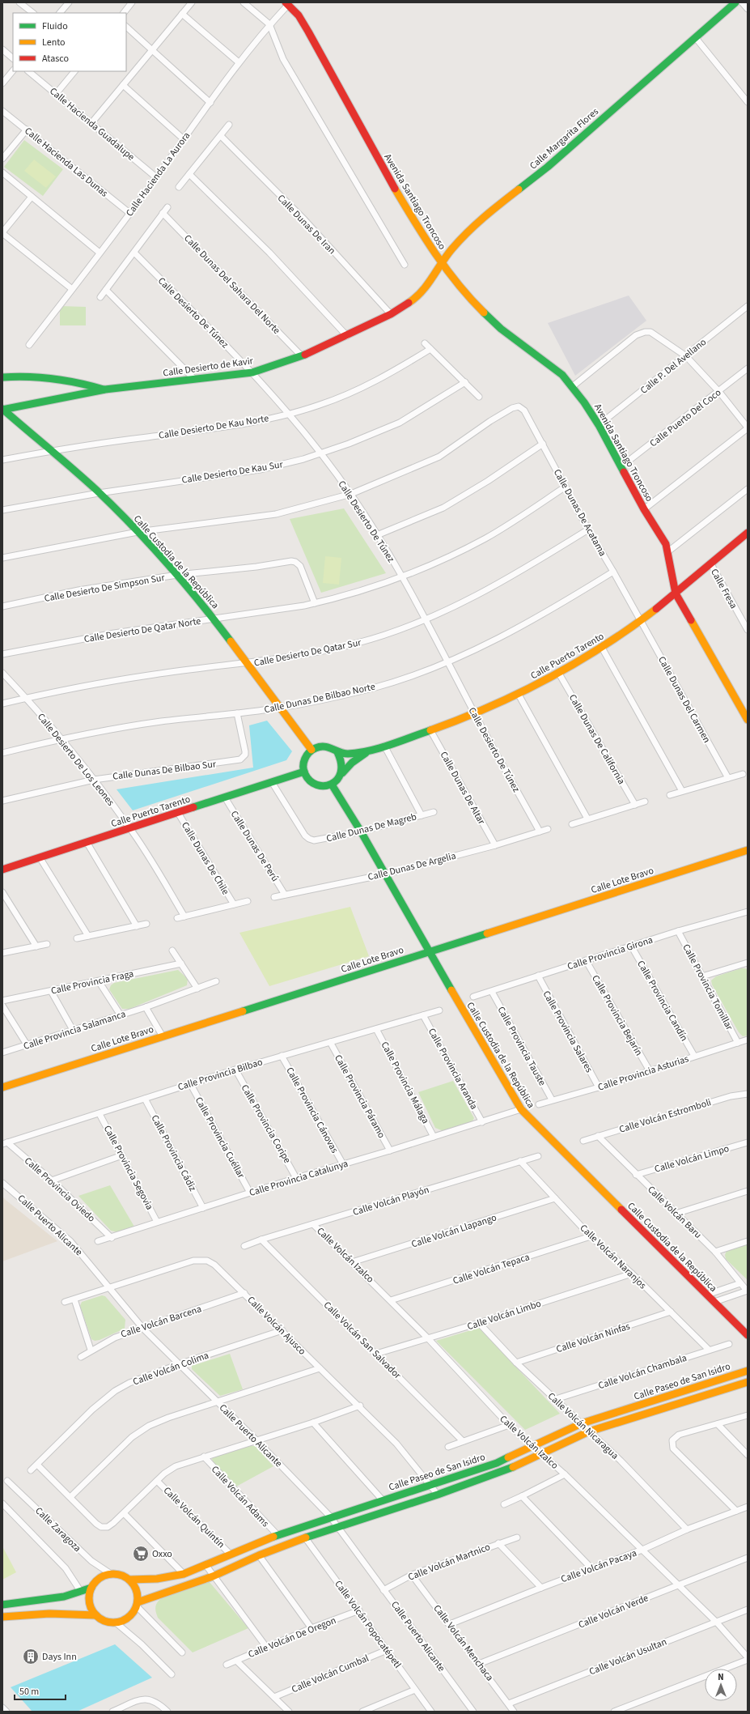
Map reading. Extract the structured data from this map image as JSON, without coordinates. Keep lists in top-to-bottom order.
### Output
{
  "streets": {
    "main road": [
      "Calle Margarita Flores",
      "Avenida Santiago Troncoso",
      "Calle Desierto de Kavir",
      "Calle Custodia de la República",
      "Calle Puerto Tarento",
      "Calle Lote Bravo",
      "Calle Paseo de San Isidro"
    ],
    "street": [
      "Calle Hacienda Guadalupe",
      "Calle Hacienda Las Dunas",
      "Calle Hacienda La Aurora",
      "Calle Dunas De Iran",
      "Calle Dunas Del Sahara Del Norte",
      "Calle Desierto De Túnez",
      "Calle P. Del Avellano",
      "Calle Puerto Del Coco",
      "Calle Desierto De Kau Norte",
      "Calle Desierto De Kau Sur",
      "Calle Dunas De Acatama",
      "Calle Desierto De Simpson Sur",
      "Calle Fresa",
      "Calle Desierto De Qatar Norte",
      "Calle Desierto De Qatar Sur",
      "Calle Dunas De Bilbao Norte",
      "Calle Dunas Del Carmen",
      "Calle Dunas De California",
      "Calle Desierto De Los Leones",
      "Calle Dunas De Bilbao Sur",
      "Calle Dunas De Altar",
      "Calle Dunas De Magreb",
      "Calle Dunas De Perú",
      "Calle Dunas De Chile",
      "Calle Dunas De Argelia",
      "Calle Provincia Girona",
      "Calle Provincia Fraga",
      "Calle Provincia Tomillar",
      "Calle Provincia Candín",
      "Calle Provincia Bejarín",
      "Calle Provincia Salamanca",
      "Calle Provincia Salares",
      "Calle Provincia Tauste",
      "Calle Provincia Aranda",
      "Calle Provincia Asturias",
      "Calle Provincia Bilbao",
      "Calle Provincia Málaga",
      "Calle Provincia Páramo",
      "Calle Provincia Cánovas",
      "Calle Volcán Estromboli",
      "Calle Provincia Coripe",
      "Calle Provincia Cuéllar",
      "Calle Provincia Cádiz",
      "Calle Volcán Limpo",
      "Calle Provincia Segovia",
      "Calle Provincia Catalunya",
      "Calle Provincia Oviedo",
      "Calle Volcán Playón",
      "Calle Volcán Baru",
      "Calle Puerto Alicante",
      "Calle Volcán Llapango",
      "Calle Volcán Izalco",
      "Calle Volcán Naranjos",
      "Calle Volcán Tepaca",
      "Calle Volcán Limbo",
      "Calle Volcán Barcena",
      "Calle Volcán Ajusco",
      "Calle Volcán Ninfas",
      "Calle Volcán San Salvador",
      "Calle Volcán Colima",
      "Calle Volcán Chambala",
      "Calle Volcán Nicaragua",
      "Calle Volcán Adams",
      "Calle Volcán Quintín",
      "Calle Zaragoza",
      "Calle Volcán Martnico",
      "Calle Volcán Pacaya",
      "Calle Volcán Verde",
      "Calle Volcán Popocatépetl",
      "Calle Volcán De Oregon",
      "Calle Volcán Menchaca",
      "Calle Volcán Usultan",
      "Calle Volcán Cumbal"
    ]
  },
  "crossings": [
    ["Calle Hacienda Guadalupe", "Calle Hacienda La Aurora"],
    ["Calle Margarita Flores", "Avenida Santiago Troncoso"],
    ["Calle Margarita Flores", "Calle Desierto de Kavir"],
    ["Calle Hacienda Las Dunas", "Calle Hacienda La Aurora"],
    ["Calle Hacienda La Aurora", "Avenida Santiago Troncoso"],
    ["Avenida Santiago Troncoso", "Calle P. Del Avellano"],
    ["Avenida Santiago Troncoso", "Calle Puerto Del Coco"],
    ["Avenida Santiago Troncoso", "Calle Puerto Tarento"],
    ["Calle Dunas De Iran", "Calle Desierto de Kavir"],
    ["Calle Dunas Del Sahara Del Norte", "Calle Desierto de Kavir"],
    ["Calle Desierto De Túnez", "Calle Desierto de Kavir"],
    ["Calle Desierto De Túnez", "Calle Desierto De Kau Norte"],
    ["Calle Desierto De Túnez", "Calle Desierto De Kau Sur"],
    ["Calle Desierto De Túnez", "Calle Dunas De Acatama"],
    ["Calle Desierto De Túnez", "Calle Desierto De Qatar Norte"],
    ["Calle Desierto De Túnez", "Calle Desierto De Qatar Sur"],
    ["Calle Desierto De Túnez", "Calle Puerto Tarento"],
    ["Calle Desierto De Túnez", "Calle Dunas De Bilbao Norte"],
    ["Calle Desierto De Túnez", "Calle Dunas De Argelia"],
    ["Calle Desierto de Kavir", "Calle Custodia de la República"],
    ["Calle Desierto De Kau Norte", "Calle Custodia de la República"],
    ["Calle Desierto De Kau Sur", "Calle Custodia de la República"],
    ["Calle Dunas De Acatama", "Calle Desierto De Qatar Norte"],
    ["Calle Dunas De Acatama", "Calle Desierto De Qatar Sur"],
    ["Calle Dunas De Acatama", "Calle Puerto Tarento"],
    ["Calle Dunas De Acatama", "Calle Dunas De Bilbao Norte"],
    ["Calle Dunas De Acatama", "Calle Dunas Del Carmen"],
    ["Calle Custodia de la República", "Calle Desierto De Simpson Sur"],
    ["Calle Custodia de la República", "Calle Desierto De Qatar Norte"],
    ["Calle Custodia de la República", "Calle Desierto De Qatar Sur"],
    ["Calle Custodia de la República", "Calle Puerto Tarento"],
    ["Calle Custodia de la República", "Calle Dunas De Bilbao Norte"],
    ["Calle Custodia de la República", "Calle Dunas De Magreb"],
    ["Calle Custodia de la República", "Calle Dunas De Argelia"],
    ["Calle Custodia de la República", "Calle Lote Bravo"],
    ["Calle Custodia de la República", "Calle Provincia Catalunya"],
    ["Calle Desierto De Simpson Sur", "Calle Desierto De Qatar Norte"],
    ["Calle Fresa", "Calle Puerto Tarento"],
    ["Calle Desierto De Qatar Sur", "Calle Desierto De Los Leones"],
    ["Calle Puerto Tarento", "Calle Dunas Del Carmen"],
    ["Calle Puerto Tarento", "Calle Dunas De California"],
    ["Calle Puerto Tarento", "Calle Desierto De Los Leones"],
    ["Calle Puerto Tarento", "Calle Dunas De Altar"],
    ["Calle Puerto Tarento", "Calle Dunas De Magreb"],
    ["Calle Puerto Tarento", "Calle Dunas De Perú"],
    ["Calle Puerto Tarento", "Calle Dunas De Chile"],
    ["Calle Dunas De Bilbao Norte", "Calle Desierto De Los Leones"],
    ["Calle Dunas De Bilbao Norte", "Calle Dunas De Bilbao Sur"],
    ["Calle Desierto De Los Leones", "Calle Dunas De Bilbao Sur"],
    ["Calle Desierto De Los Leones", "Calle Dunas De Chile"],
    ["Calle Dunas De Altar", "Calle Dunas De Argelia"],
    ["Calle Dunas De Perú", "Calle Dunas De Argelia"],
    ["Calle Provincia Girona", "Calle Provincia Tomillar"],
    ["Calle Provincia Girona", "Calle Provincia Candín"],
    ["Calle Provincia Girona", "Calle Provincia Bejarín"],
    ["Calle Provincia Girona", "Calle Provincia Salares"],
    ["Calle Provincia Girona", "Calle Provincia Tauste"],
    ["Calle Provincia Tomillar", "Calle Provincia Asturias"],
    ["Calle Provincia Candín", "Calle Provincia Asturias"],
    ["Calle Provincia Bejarín", "Calle Provincia Asturias"],
    ["Calle Provincia Salares", "Calle Provincia Asturias"],
    ["Calle Provincia Tauste", "Calle Provincia Asturias"],
    ["Calle Provincia Aranda", "Calle Provincia Bilbao"],
    ["Calle Provincia Aranda", "Calle Provincia Catalunya"],
    ["Calle Provincia Bilbao", "Calle Provincia Málaga"],
    ["Calle Provincia Bilbao", "Calle Provincia Páramo"],
    ["Calle Provincia Bilbao", "Calle Provincia Cánovas"],
    ["Calle Provincia Bilbao", "Calle Provincia Coripe"],
    ["Calle Provincia Bilbao", "Calle Provincia Cuéllar"],
    ["Calle Provincia Bilbao", "Calle Provincia Cádiz"],
    ["Calle Provincia Bilbao", "Calle Provincia Segovia"],
    ["Calle Provincia Bilbao", "Calle Provincia Oviedo"],
    ["Calle Provincia Málaga", "Calle Provincia Catalunya"],
    ["Calle Provincia Páramo", "Calle Provincia Catalunya"],
    ["Calle Provincia Cánovas", "Calle Provincia Catalunya"],
    ["Calle Volcán Estromboli", "Calle Volcán Baru"],
    ["Calle Provincia Coripe", "Calle Provincia Catalunya"],
    ["Calle Provincia Cuéllar", "Calle Provincia Catalunya"],
    ["Calle Provincia Cádiz", "Calle Provincia Catalunya"],
    ["Calle Volcán Limpo", "Calle Volcán Baru"],
    ["Calle Provincia Segovia", "Calle Provincia Catalunya"],
    ["Calle Provincia Catalunya", "Calle Provincia Oviedo"],
    ["Calle Volcán Playón", "Calle Volcán Izalco"],
    ["Calle Volcán Playón", "Calle Volcán Naranjos"],
    ["Calle Volcán Playón", "Calle Volcán San Salvador"],
    ["Calle Puerto Alicante", "Calle Volcán Barcena"],
    ["Calle Puerto Alicante", "Calle Volcán Ajusco"],
    ["Calle Puerto Alicante", "Calle Volcán Colima"],
    ["Calle Puerto Alicante", "Calle Paseo de San Isidro"],
    ["Calle Puerto Alicante", "Calle Volcán Martnico"],
    ["Calle Volcán Llapango", "Calle Volcán Izalco"],
    ["Calle Volcán Llapango", "Calle Volcán Naranjos"],
    ["Calle Volcán Izalco", "Calle Volcán Tepaca"],
    ["Calle Volcán Izalco", "Calle Volcán Limbo"],
    ["Calle Volcán Izalco", "Calle Paseo de San Isidro"],
    ["Calle Volcán Izalco", "Calle Volcán Pacaya"],
    ["Calle Volcán Izalco", "Calle Volcán Verde"],
    ["Calle Volcán Izalco", "Calle Volcán Usultan"],
    ["Calle Volcán Naranjos", "Calle Volcán Tepaca"],
    ["Calle Volcán Naranjos", "Calle Volcán Limbo"],
    ["Calle Volcán Naranjos", "Calle Volcán Ninfas"],
    ["Calle Volcán Naranjos", "Calle Volcán Chambala"],
    ["Calle Volcán Limbo", "Calle Volcán San Salvador"],
    ["Calle Volcán Limbo", "Calle Volcán Nicaragua"],
    ["Calle Volcán Barcena", "Calle Volcán Ajusco"],
    ["Calle Volcán Ajusco", "Calle Volcán Colima"],
    ["Calle Volcán Ajusco", "Calle Paseo de San Isidro"],
    ["Calle Volcán Ninfas", "Calle Volcán Nicaragua"],
    ["Calle Volcán Chambala", "Calle Volcán Nicaragua"],
    ["Calle Paseo de San Isidro", "Calle Volcán Nicaragua"],
    ["Calle Paseo de San Isidro", "Calle Volcán Adams"],
    ["Calle Paseo de San Isidro", "Calle Volcán Quintín"],
    ["Calle Paseo de San Isidro", "Calle Zaragoza"],
    ["Calle Paseo de San Isidro", "Calle Volcán Popocatépetl"],
    ["Calle Volcán Nicaragua", "Calle Volcán Pacaya"],
    ["Calle Volcán Martnico", "Calle Volcán Menchaca"],
    ["Calle Volcán Pacaya", "Calle Volcán Menchaca"],
    ["Calle Volcán Verde", "Calle Volcán Menchaca"],
    ["Calle Volcán Popocatépetl", "Calle Volcán De Oregon"],
    ["Calle Volcán Popocatépetl", "Calle Volcán Cumbal"],
    ["Calle Volcán Menchaca", "Calle Volcán Usultan"]
  ],
  "places": {
    "supermarket": ["Oxxo"],
    "building": ["Days Inn"]
  },
  "legend": ["Fluido", "Lento", "Atasco"],
  "scale_bar": "50 m",
  "north": "top"
}
